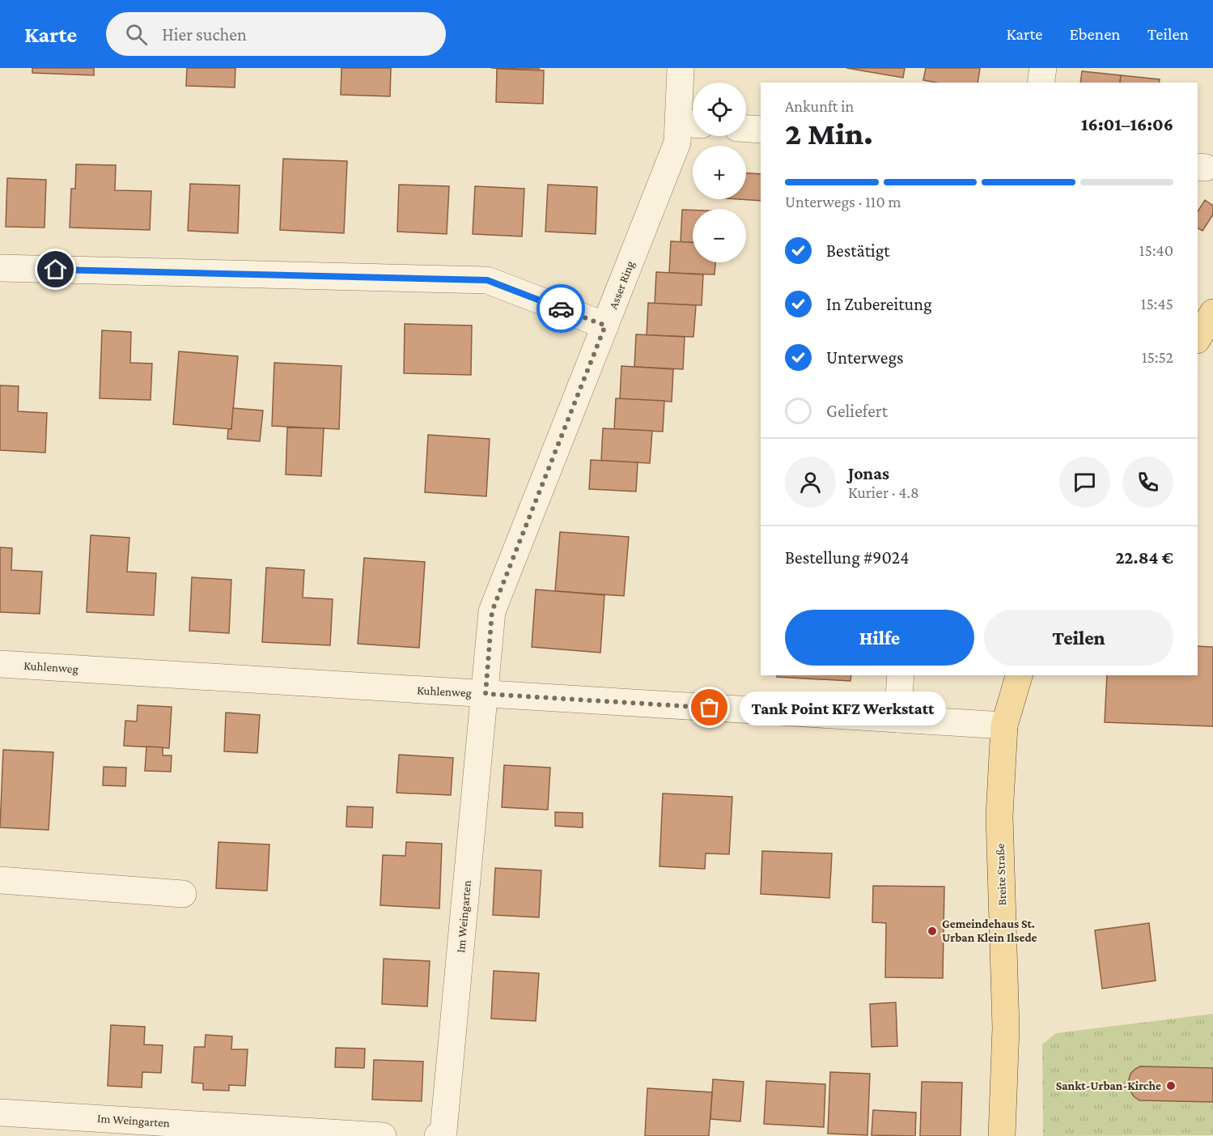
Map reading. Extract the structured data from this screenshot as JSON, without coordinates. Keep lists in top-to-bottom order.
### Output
{
  "streets": {
    "main road": ["Breite Straße"],
    "street": ["Asser Ring", "Kuhlenweg", "Im Weingarten"]
  },
  "crossings": [
    ["Asser Ring", "Kuhlenweg"],
    ["Asser Ring", "Im Weingarten"],
    ["Kuhlenweg", "Breite Straße"],
    ["Kuhlenweg", "Im Weingarten"]
  ],
  "places": ["Tank Point KFZ Werkstatt", "Gemeindehaus St. Urban Klein Ilsede", "Sankt-Urban-Kirche"],
  "page": {
    "header": "Karte",
    "search": "Hier suchen",
    "nav": ["Karte", "Ebenen", "Teilen"],
    "map_buttons": ["+", "−"],
    "heading": ["2 Min.", "Ankunft in", "16:01–16:06"],
    "panel": [
      "Jonas",
      "Kurier · 4.8",
      "Bestellung #9024",
      "22.84 €"
    ],
    "bar": "Unterwegs · 110 m",
    "list": [
      ["Bestätigt", "15:40"],
      ["In Zubereitung", "15:45"],
      ["Unterwegs", "15:52"],
      "Geliefert"
    ],
    "buttons": ["Hilfe", "Teilen"],
    "bubble": "Tank Point KFZ Werkstatt"
  }
}
